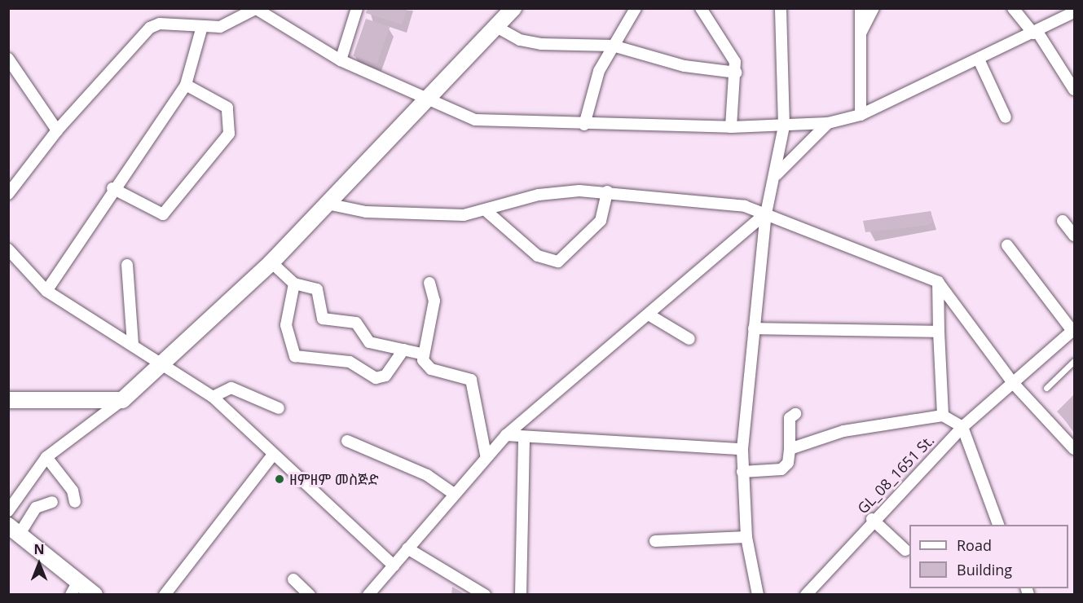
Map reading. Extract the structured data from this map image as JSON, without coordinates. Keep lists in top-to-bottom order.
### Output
{
  "streets": {
    "street": ["GL_08_1651 St."]
  },
  "places": ["ዘምዘም መስጅድ"],
  "legend": ["Road", "Building"],
  "north": "top"
}
